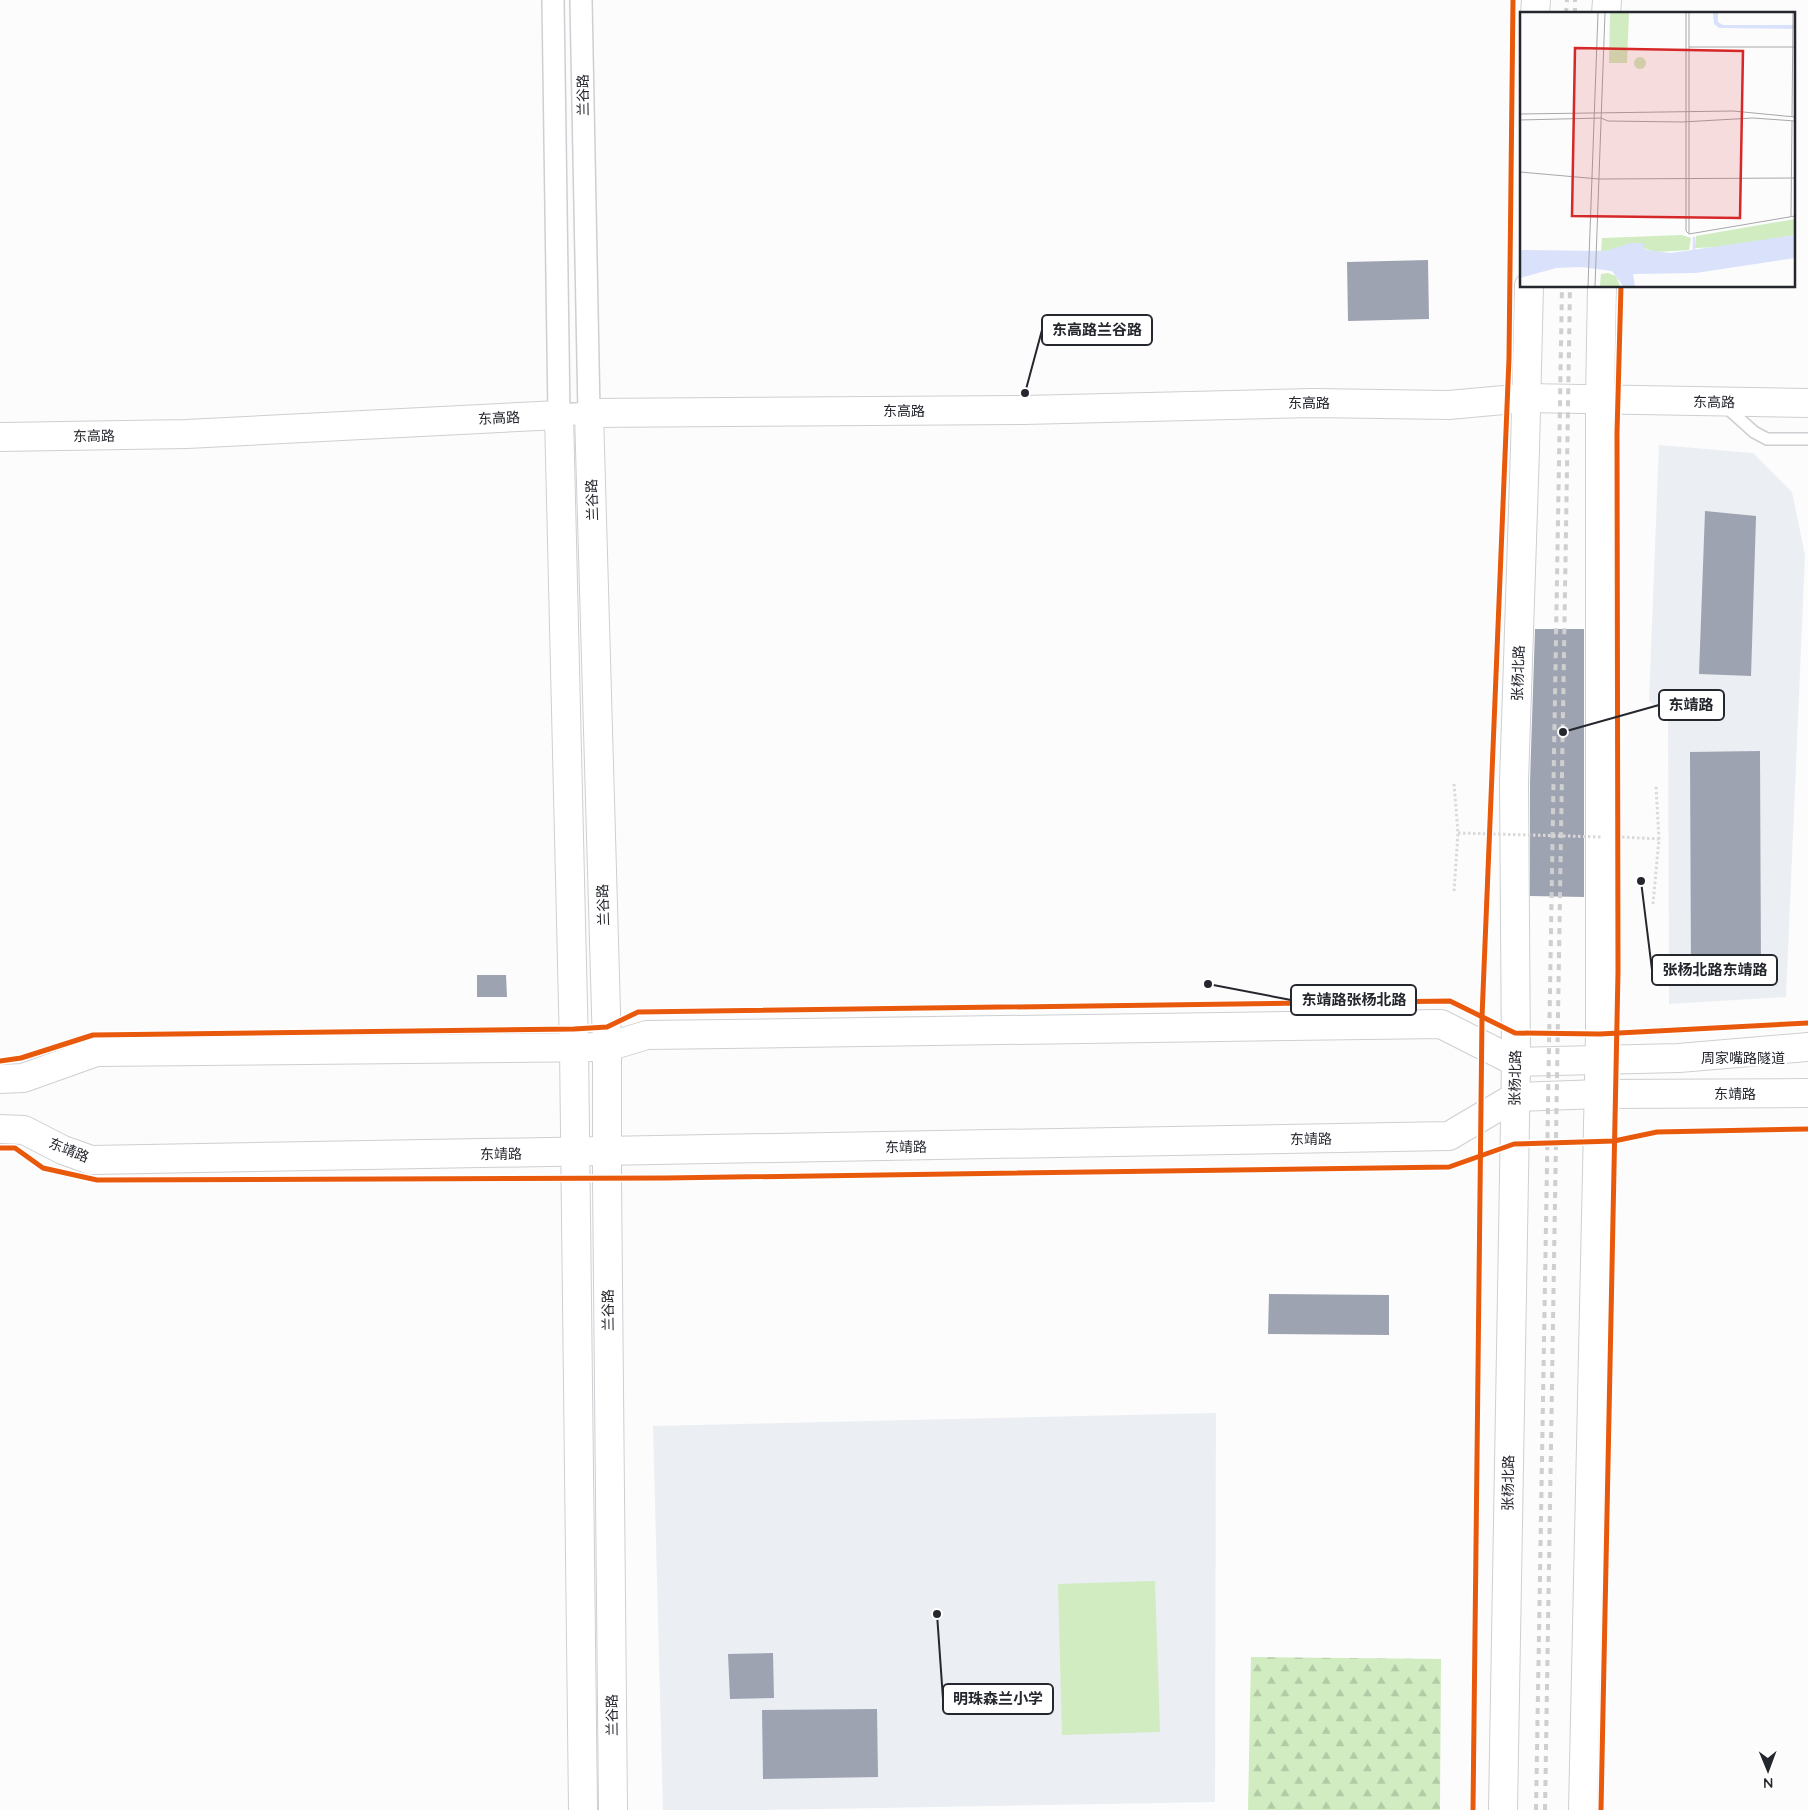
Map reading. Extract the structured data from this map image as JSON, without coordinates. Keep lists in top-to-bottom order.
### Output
{
  "streets": {
    "main road": [
      "兰谷路",
      "东高路",
      "张杨北路",
      "周家嘴路隧道",
      "东靖路"
    ]
  },
  "crossings": [
    ["兰谷路", "东高路"],
    ["兰谷路", "东靖路"],
    ["东高路", "张杨北路"],
    ["张杨北路", "东靖路"]
  ],
  "places": [
    "东高路兰谷路",
    "东靖路",
    "张杨北路东靖路",
    "东靖路张杨北路",
    "明珠森兰小学"
  ],
  "north": "bottom"
}
